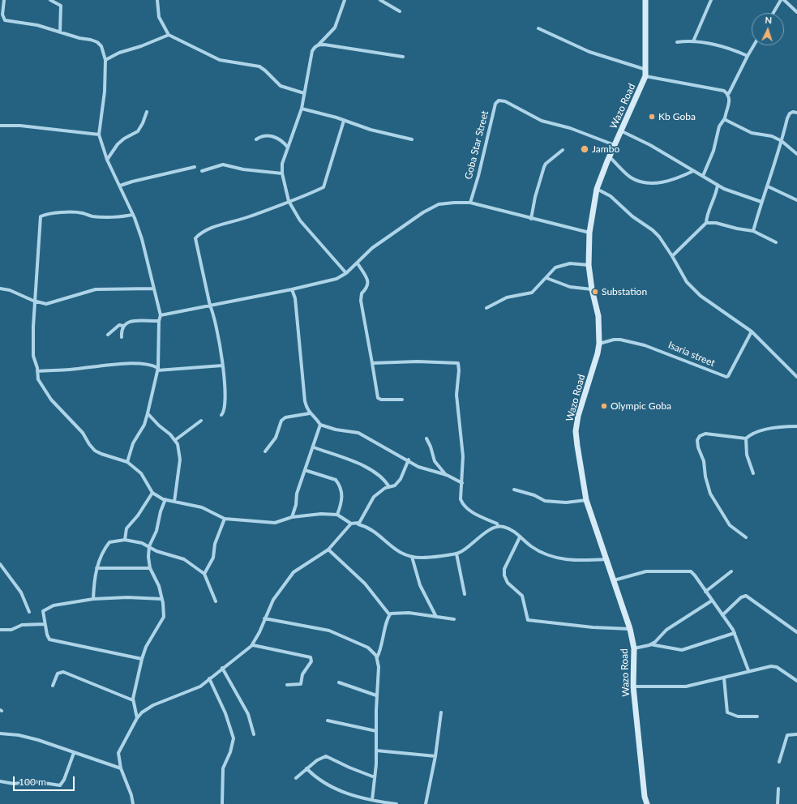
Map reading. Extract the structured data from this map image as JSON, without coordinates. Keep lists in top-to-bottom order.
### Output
{
  "streets": {
    "main road": ["Wazo Road"],
    "street": ["Goba Star Street", "Isaria street"]
  },
  "crossings": [
    ["Wazo Road", "Goba Star Street"],
    ["Wazo Road", "Isaria street"]
  ],
  "places": [
    "Kb Goba",
    "Jambo",
    "Substation",
    "Olympic Goba"
  ],
  "scale_bar": "100 m",
  "north": "top"
}
